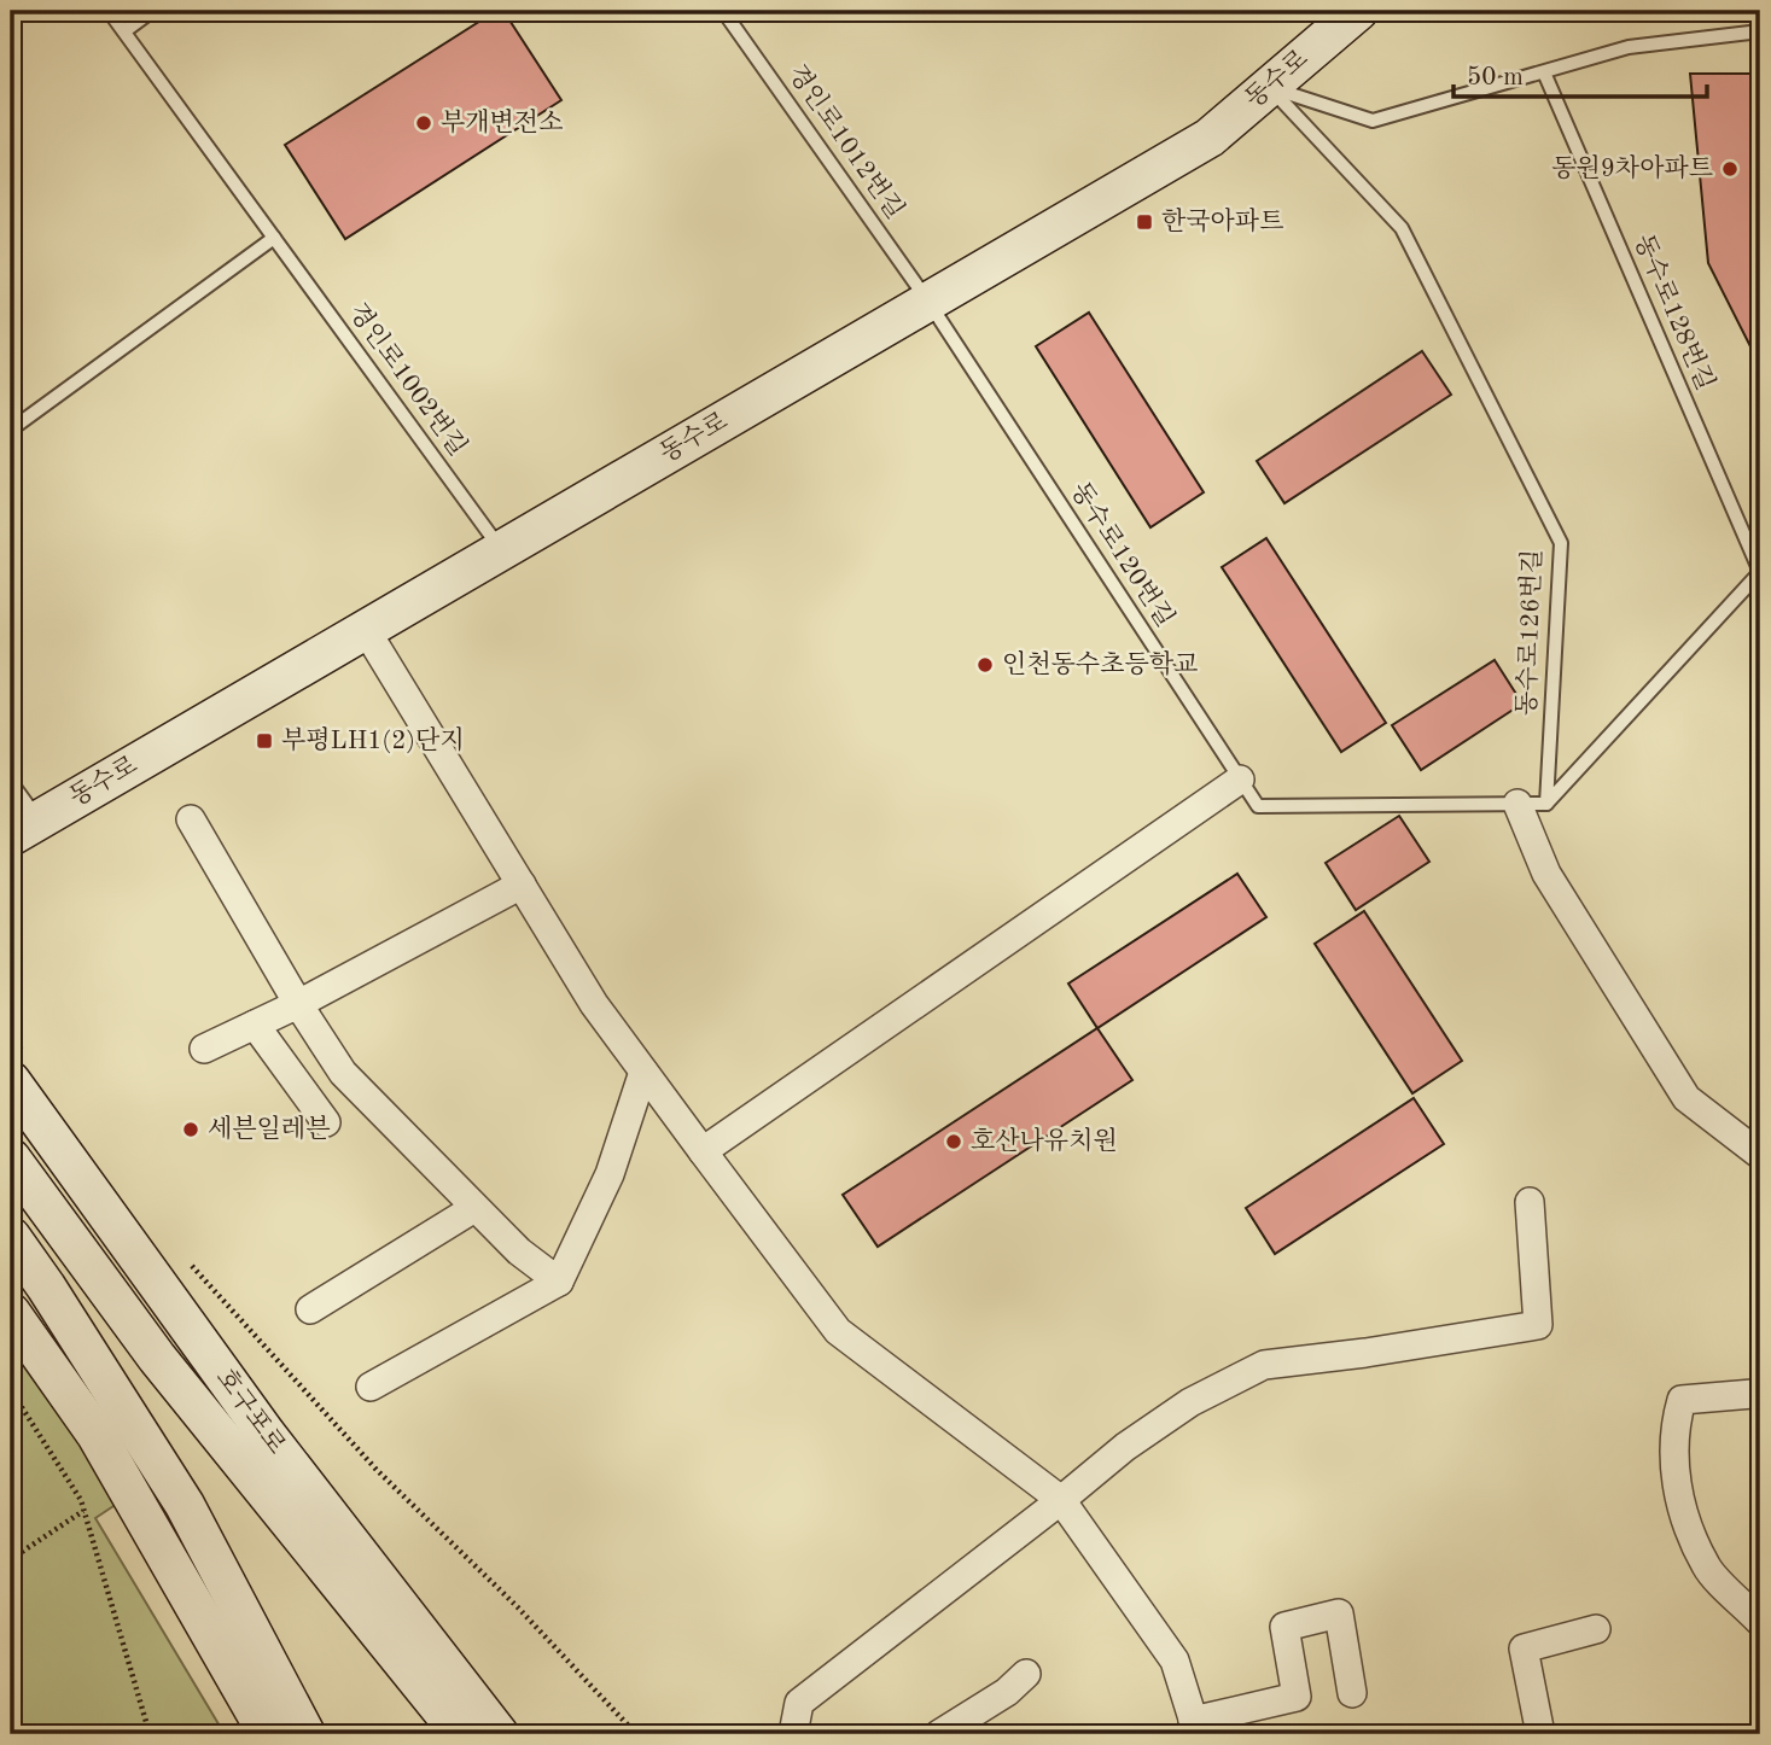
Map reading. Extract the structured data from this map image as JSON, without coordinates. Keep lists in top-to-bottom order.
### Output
{
  "streets": {
    "main road": ["동수로", "호구포로"],
    "lane": [
      "경인로1012번길",
      "동수로128번길",
      "경인로1002번길",
      "동수로120번길",
      "동수로126번길"
    ]
  },
  "crossings": [
    ["동수로", "경인로1012번길"],
    ["동수로", "경인로1002번길"],
    ["동수로", "동수로120번길"],
    ["동수로", "동수로126번길"],
    ["경인로1012번길", "동수로120번길"],
    ["동수로120번길", "동수로126번길"]
  ],
  "places": {
    "other": [
      "부개변전소",
      "동원9차아파트",
      "인천동수초등학교",
      "세븐일레븐",
      "호산나유치원"
    ],
    "transit": ["한국아파트", "부평LH1(2)단지"]
  },
  "scale_bar": "50 m"
}
